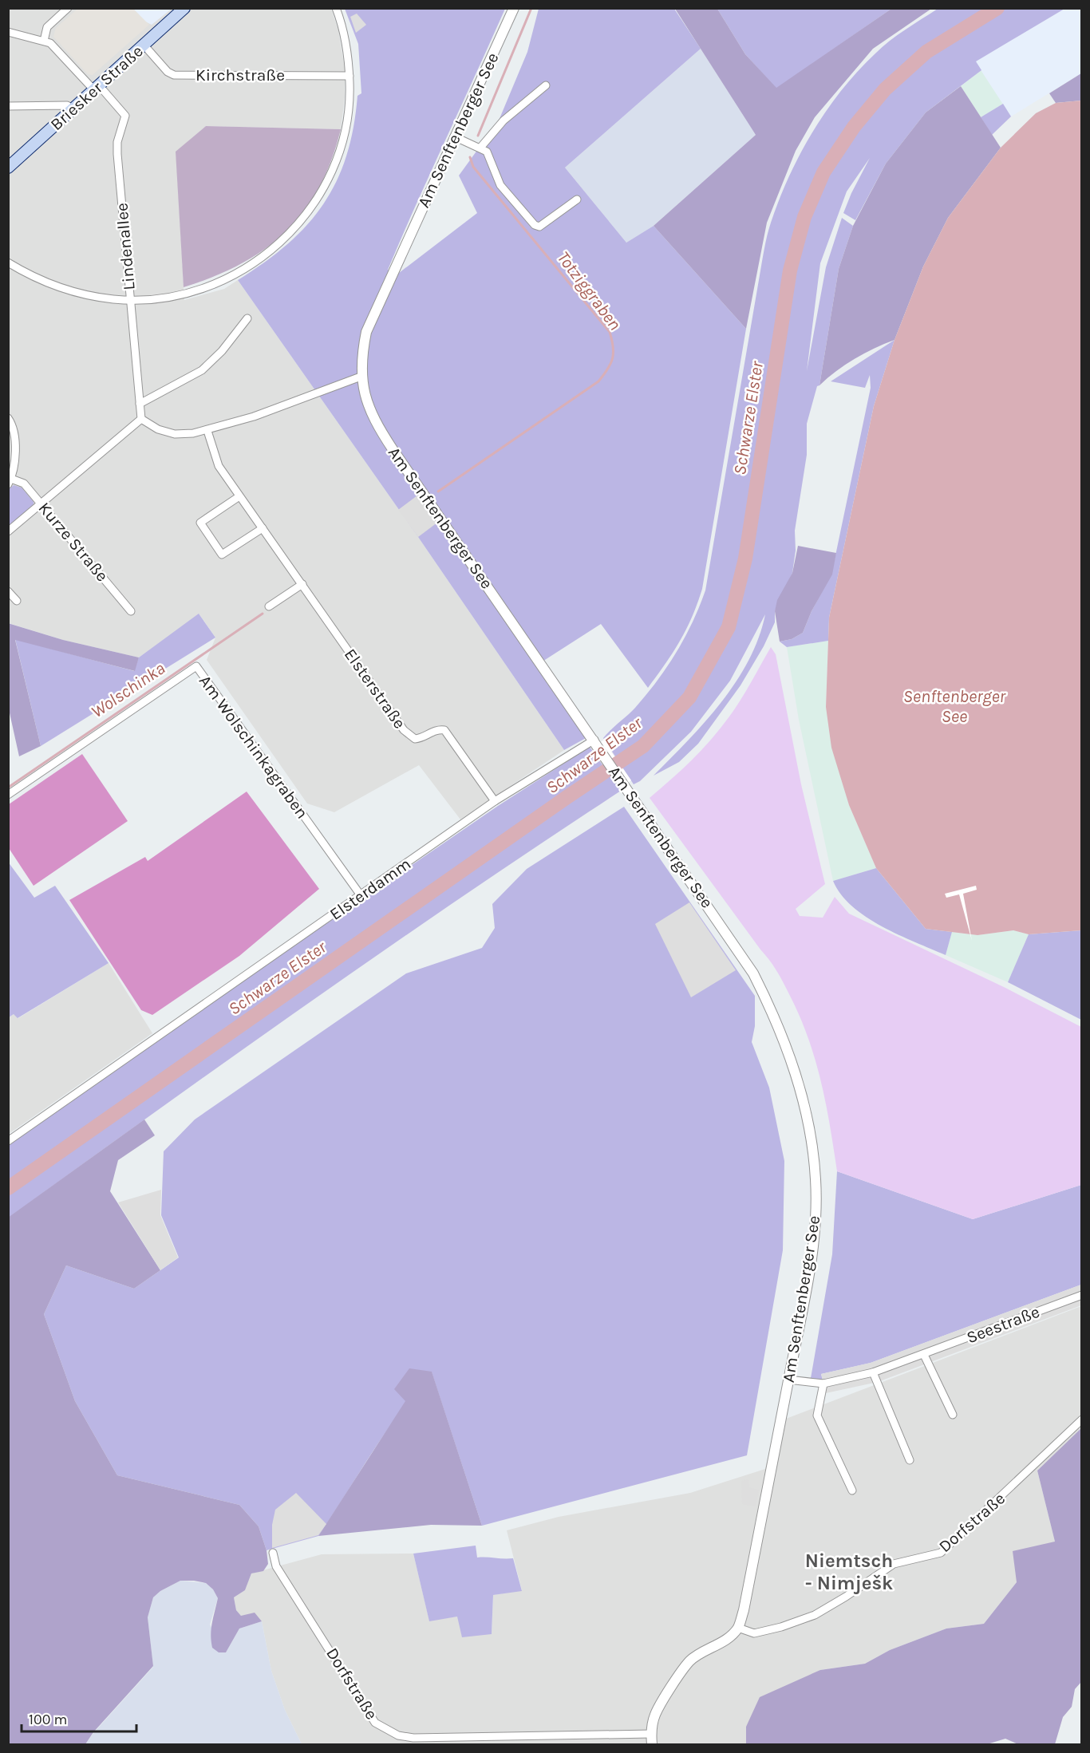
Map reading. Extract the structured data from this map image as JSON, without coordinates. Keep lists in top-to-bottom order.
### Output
{
  "streets": {
    "main road": ["Briesker Straße"],
    "street": [
      "Kirchstraße",
      "Am Senftenberger See",
      "Lindenallee",
      "Kurze Straße",
      "Elsterstraße",
      "Am Wolschinkagraben",
      "Elsterdamm",
      "Seestraße",
      "Dorfstraße"
    ]
  },
  "crossings": [
    ["Kirchstraße", "Briesker Straße"],
    ["Briesker Straße", "Lindenallee"],
    ["Am Senftenberger See", "Elsterdamm"],
    ["Am Senftenberger See", "Seestraße"],
    ["Am Senftenberger See", "Dorfstraße"],
    ["Elsterstraße", "Elsterdamm"],
    ["Am Wolschinkagraben", "Elsterdamm"]
  ],
  "districts": ["Niemtsch - Nimješk"],
  "water": [
    "Totziggraben",
    "Schwarze Elster",
    "Wolschinka",
    "Senftenberger See"
  ],
  "scale_bar": "100 m"
}
